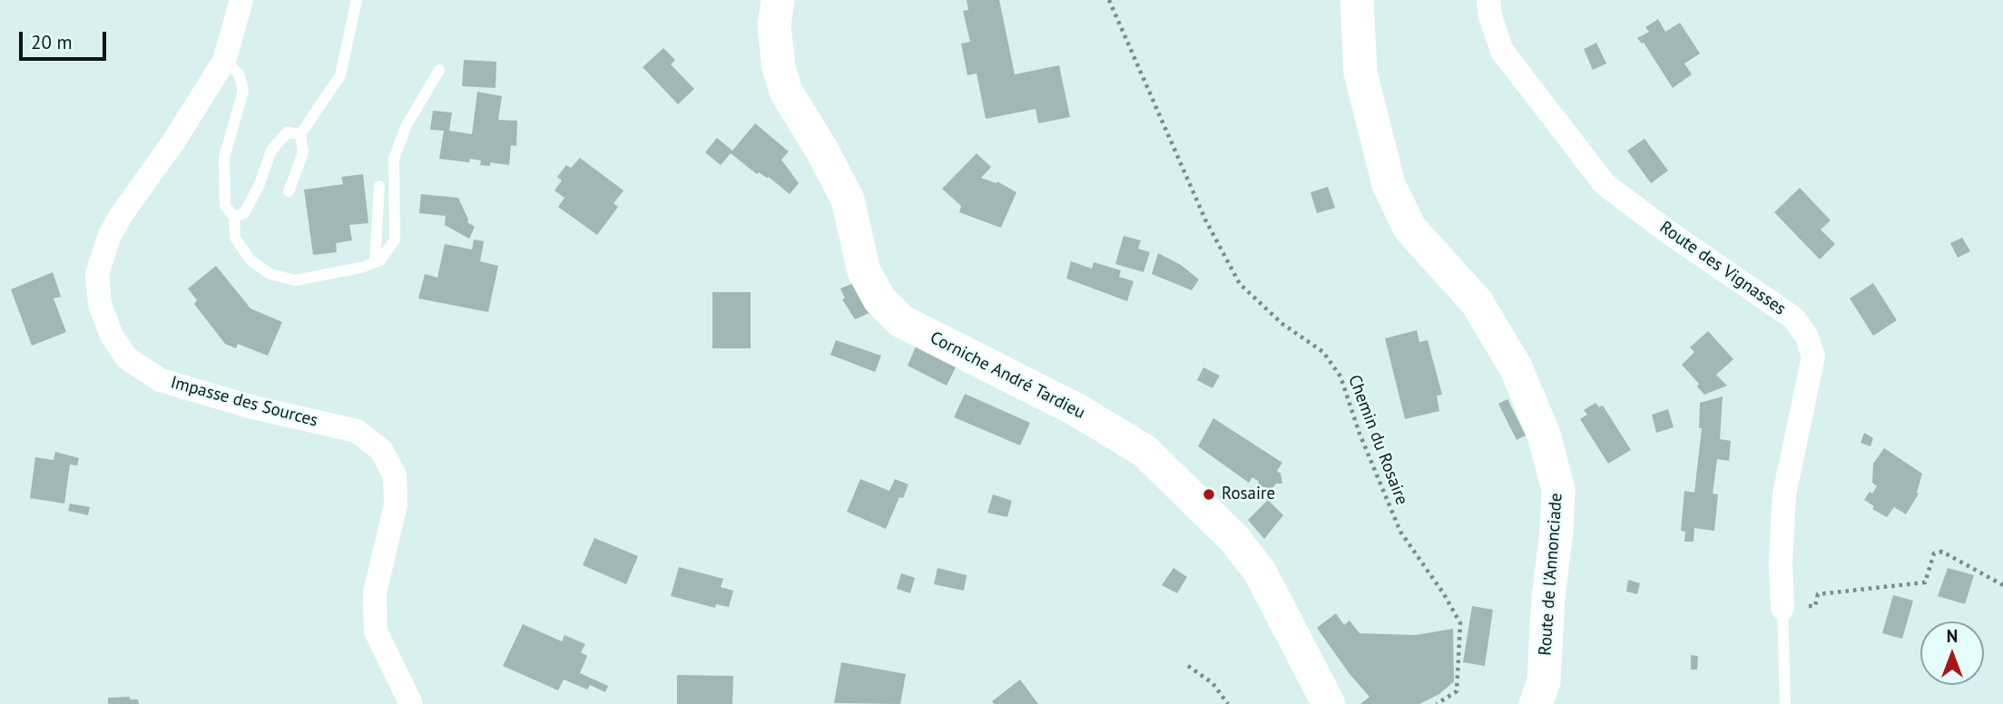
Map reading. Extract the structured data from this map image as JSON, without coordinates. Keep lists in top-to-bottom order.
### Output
{
  "streets": {
    "street": [
      "Route des Vignasses",
      "Corniche André Tardieu",
      "Impasse des Sources",
      "Route de l'Annonciade"
    ],
    "path": ["Chemin du Rosaire"]
  },
  "places": ["Rosaire"],
  "scale_bar": "20 m",
  "north": "top"
}
